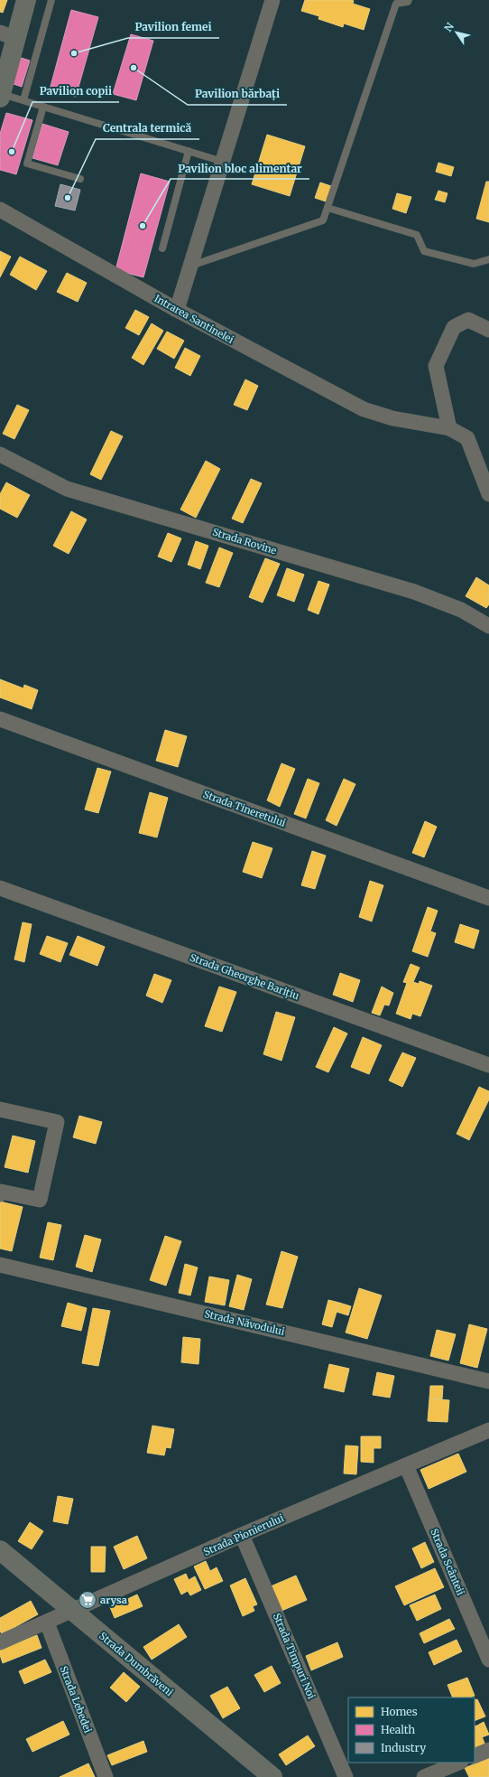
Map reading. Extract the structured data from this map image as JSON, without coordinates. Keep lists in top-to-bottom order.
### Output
{
  "streets": {
    "street": [
      "Intrarea Santinelei",
      "Strada Rovine",
      "Strada Tineretului",
      "Strada Gheorghe Barițiu",
      "Strada Năvodului",
      "Strada Pionierului",
      "Strada Scânteii",
      "Strada Timpuri Noi",
      "Strada Dumbrăveni",
      "Strada Lebedei"
    ]
  },
  "crossings": [
    ["Strada Pionierului", "Strada Scânteii"],
    ["Strada Pionierului", "Strada Timpuri Noi"],
    ["Strada Pionierului", "Strada Dumbrăveni"],
    ["Strada Pionierului", "Strada Lebedei"]
  ],
  "places": {
    "other": [
      "Pavilion femei",
      "Pavilion bărbați",
      "Pavilion copii",
      "Centrala termică",
      "Pavilion bloc alimentar"
    ],
    "supermarket": ["arysa"]
  },
  "legend": ["Homes", "Health", "Industry"],
  "north": "top left"
}
